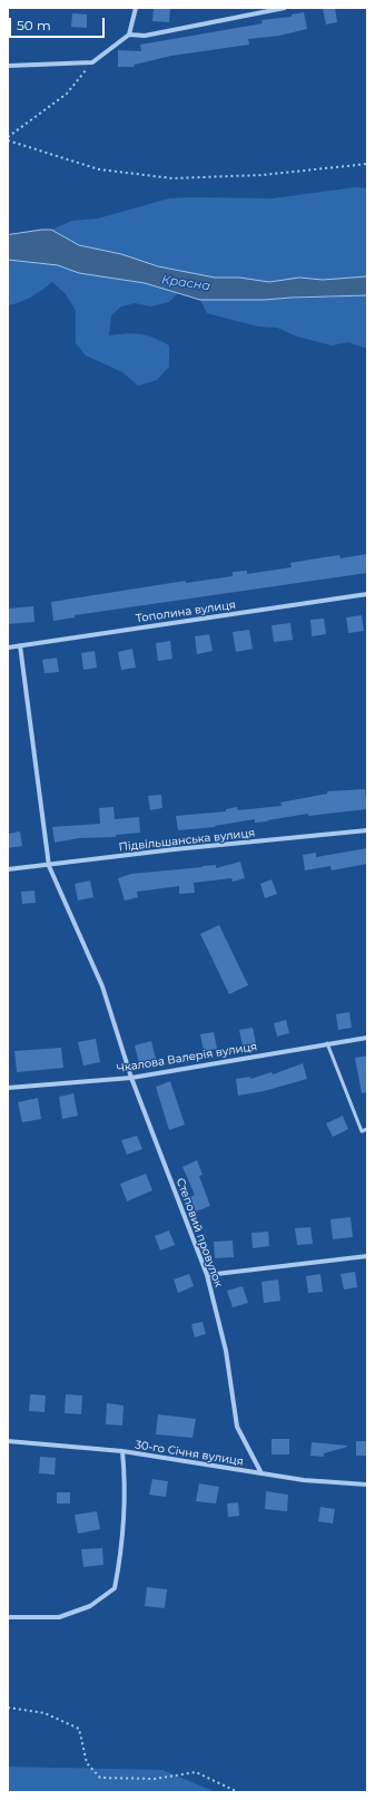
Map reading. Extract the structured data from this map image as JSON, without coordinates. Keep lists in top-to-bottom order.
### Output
{
  "streets": {
    "street": [
      "Тополина вулиця",
      "Підвільшанська вулиця",
      "Чкалова Валерія вулиця",
      "Степовий провулок",
      "30-го Січня вулиця"
    ]
  },
  "crossings": [
    ["Тополина вулиця", "Степовий провулок"],
    ["Підвільшанська вулиця", "Степовий провулок"],
    ["Чкалова Валерія вулиця", "Степовий провулок"],
    ["Степовий провулок", "30-го Січня вулиця"]
  ],
  "water": ["Красна"],
  "scale_bar": "50 m"
}
